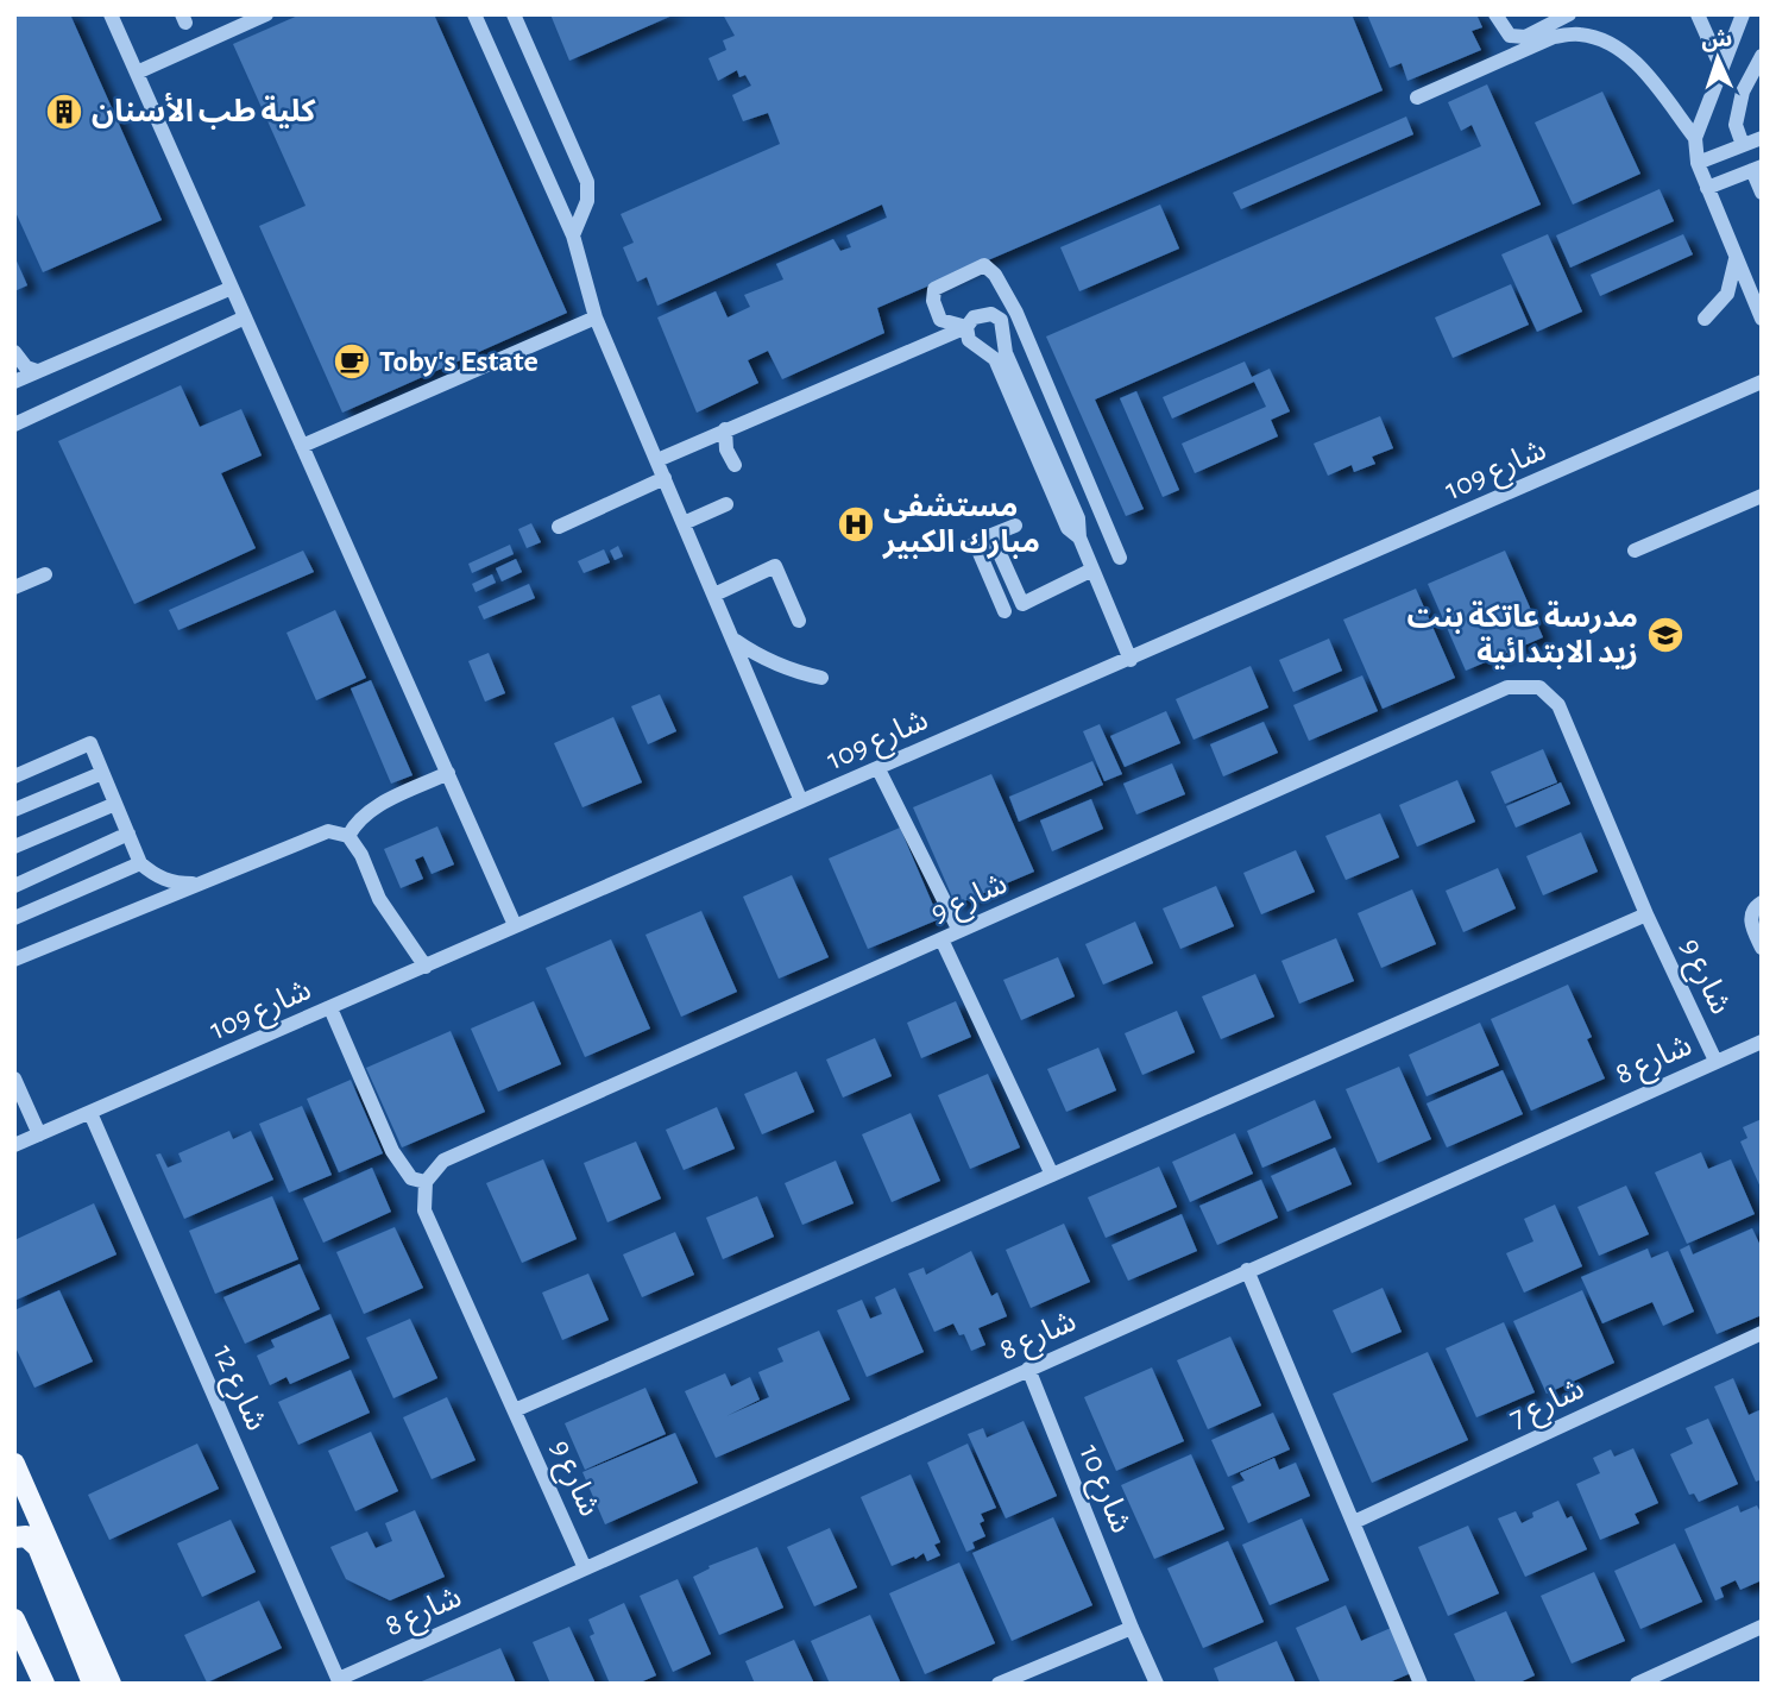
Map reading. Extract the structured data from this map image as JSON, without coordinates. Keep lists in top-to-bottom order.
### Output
{
  "streets": {
    "street": [
      "شارع 109",
      "شارع 9",
      "شارع 8",
      "شارع 12",
      "شارع 7",
      "شارع 10"
    ]
  },
  "crossings": [
    ["شارع 109", "شارع 12"],
    ["شارع 9", "شارع 8"],
    ["شارع 8", "شارع 12"],
    ["شارع 8", "شارع 10"]
  ],
  "places": {
    "building": ["كلية طب الأسنان"],
    "cafe": ["Toby's Estate"],
    "hospital": ["مستشفى مبارك الكبير"],
    "school or university": ["مدرسة عاتكة بنت زيد الابتدائية"]
  },
  "north": "top"
}
